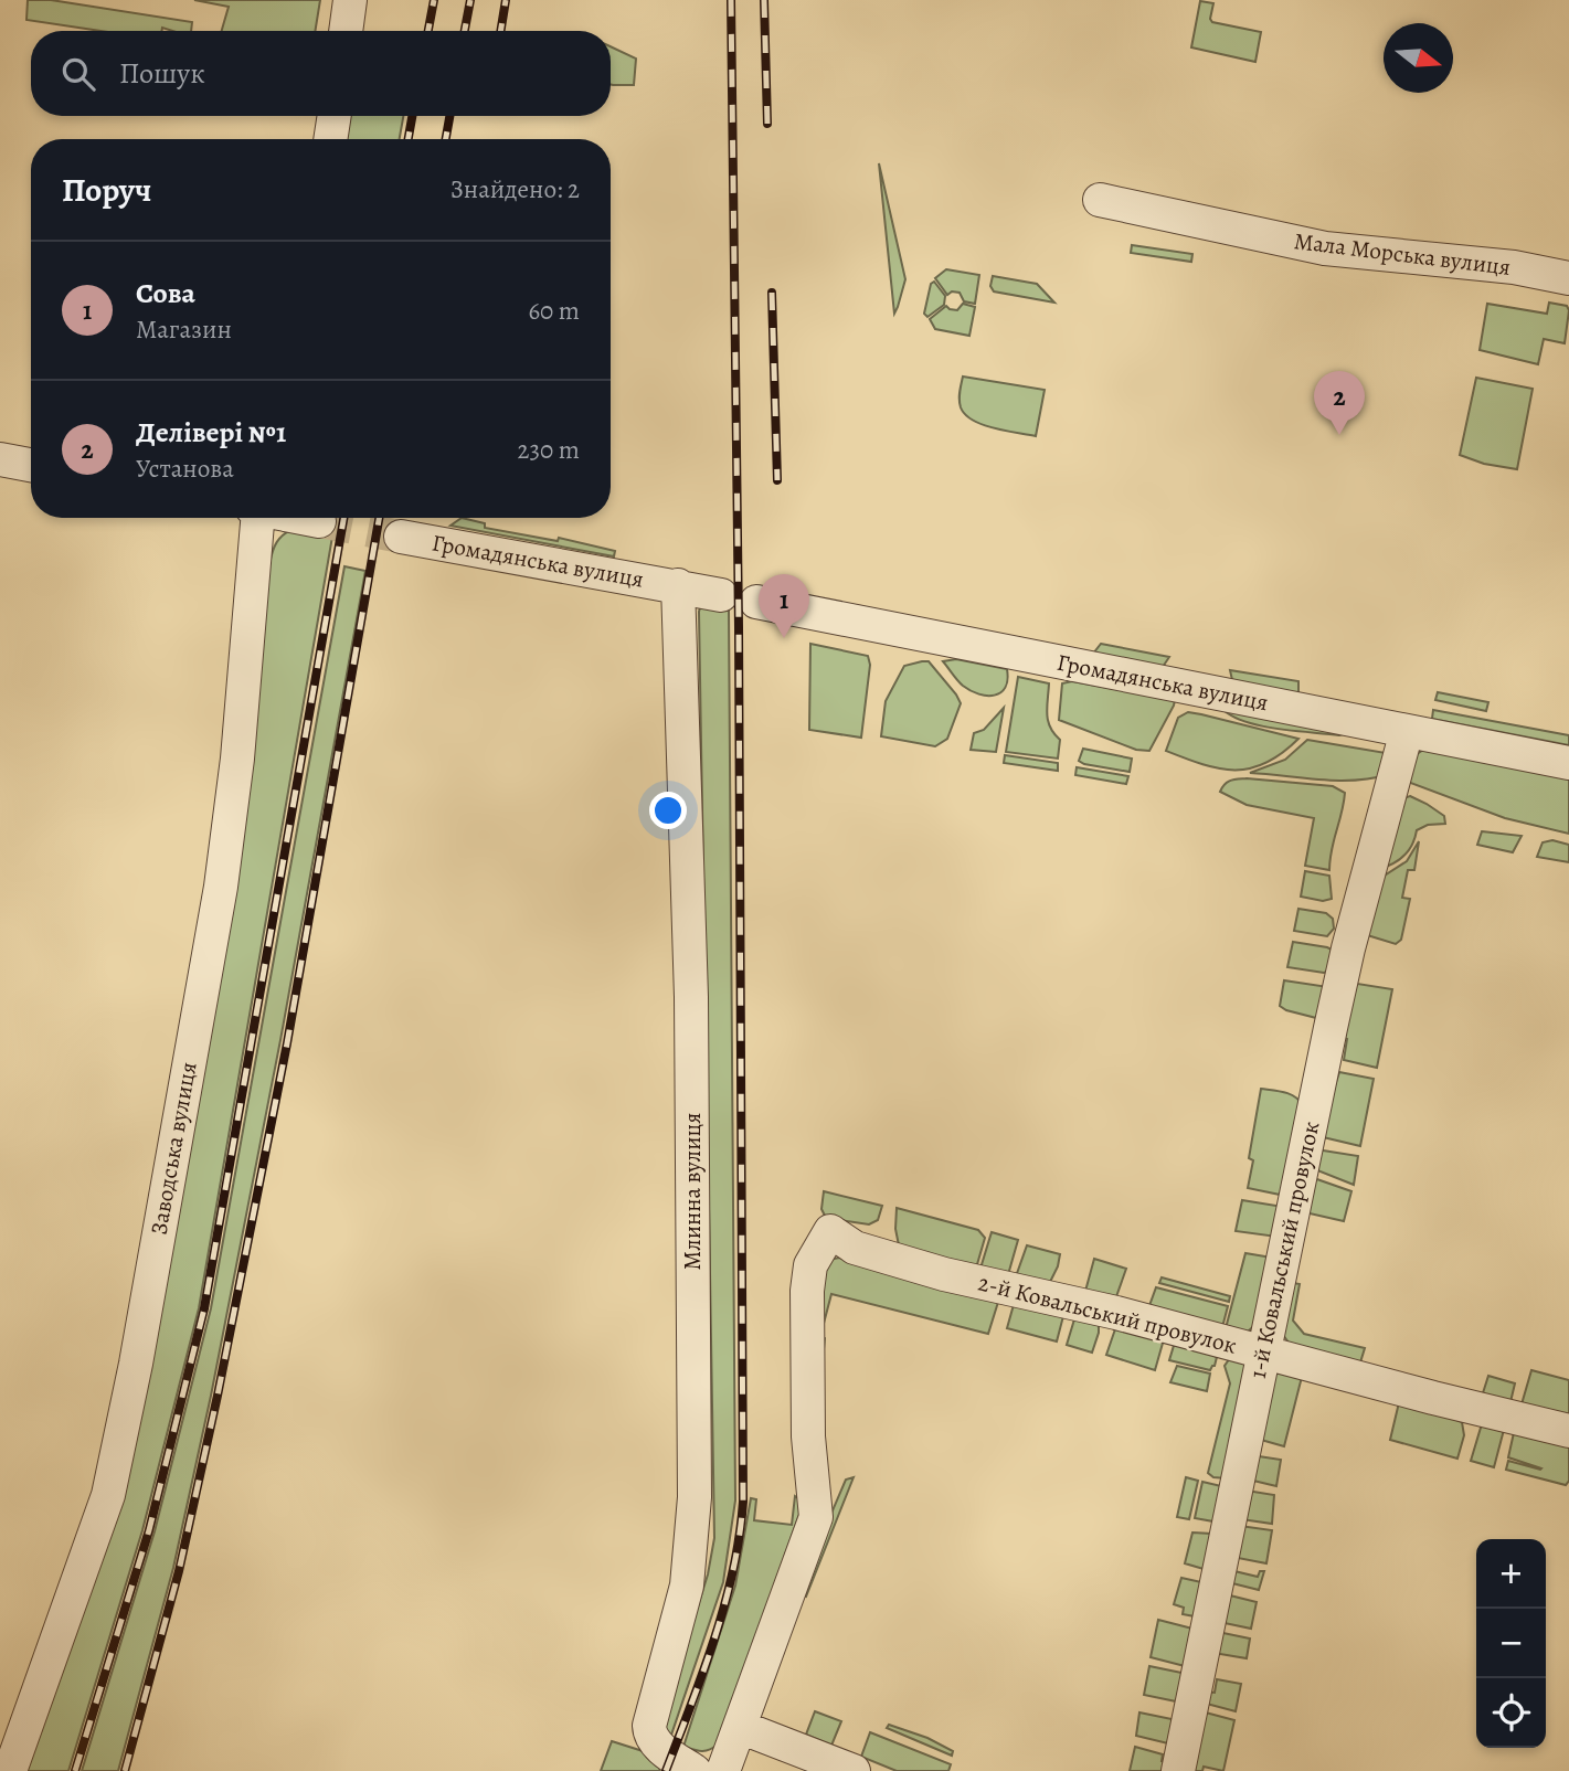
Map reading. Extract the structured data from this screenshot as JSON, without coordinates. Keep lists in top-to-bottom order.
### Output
{
  "streets": {
    "street": [
      "Мала Морська вулиця",
      "Громадянська вулиця",
      "Заводська вулиця",
      "Млинна вулиця",
      "1-й Ковальський провулок",
      "2-й Ковальський провулок"
    ]
  },
  "crossings": [
    ["Громадянська вулиця", "Млинна вулиця"],
    ["Громадянська вулиця", "1-й Ковальський провулок"],
    ["1-й Ковальський провулок", "2-й Ковальський провулок"]
  ],
  "north": "right",
  "page": {
    "search": "Пошук",
    "heading": ["Поруч", "Знайдено: 2"],
    "list": [
      {
        "mark": "1",
        "name": "Сова",
        "note": "Магазин",
        "value": "60 m"
      },
      {
        "mark": "2",
        "name": "Делівері №1",
        "note": "Установа",
        "value": "230 m"
      }
    ],
    "pins": ["2", "1"],
    "map_buttons": ["+", "−"]
  }
}
